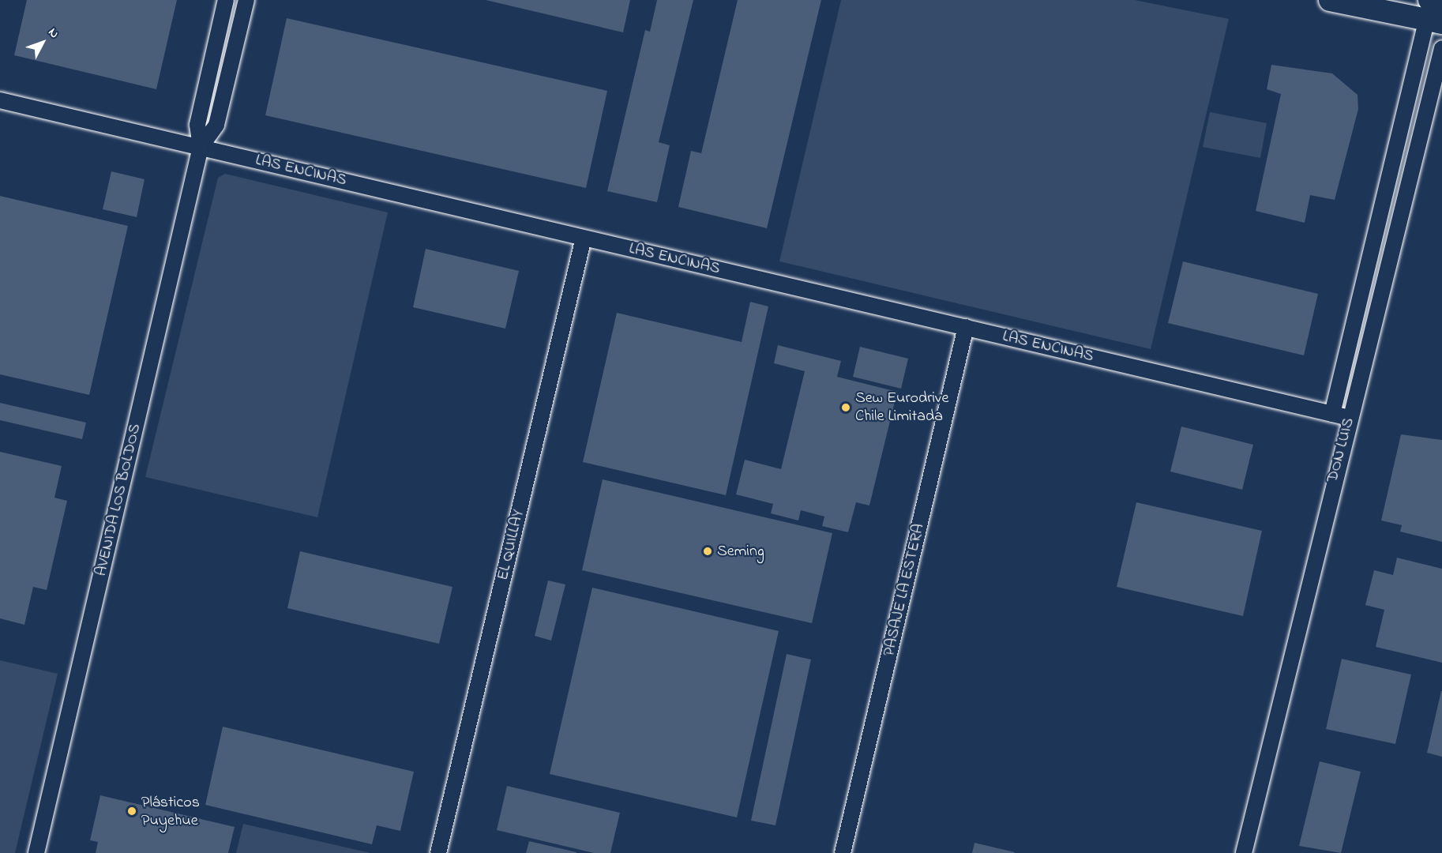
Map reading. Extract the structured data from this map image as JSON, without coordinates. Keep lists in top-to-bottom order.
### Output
{
  "streets": {
    "street": [
      "LAS ENCINAS",
      "DON LUIS",
      "AVENIDA LOS BOLDOS",
      "EL QUILLAY",
      "PASAJE LA ESTERA"
    ]
  },
  "crossings": [
    ["LAS ENCINAS", "DON LUIS"],
    ["LAS ENCINAS", "AVENIDA LOS BOLDOS"],
    ["LAS ENCINAS", "EL QUILLAY"],
    ["LAS ENCINAS", "PASAJE LA ESTERA"]
  ],
  "places": ["Sew Eurodrive Chile Limitada", "Seming", "Plásticos Puyehue"],
  "north": "top right"
}
